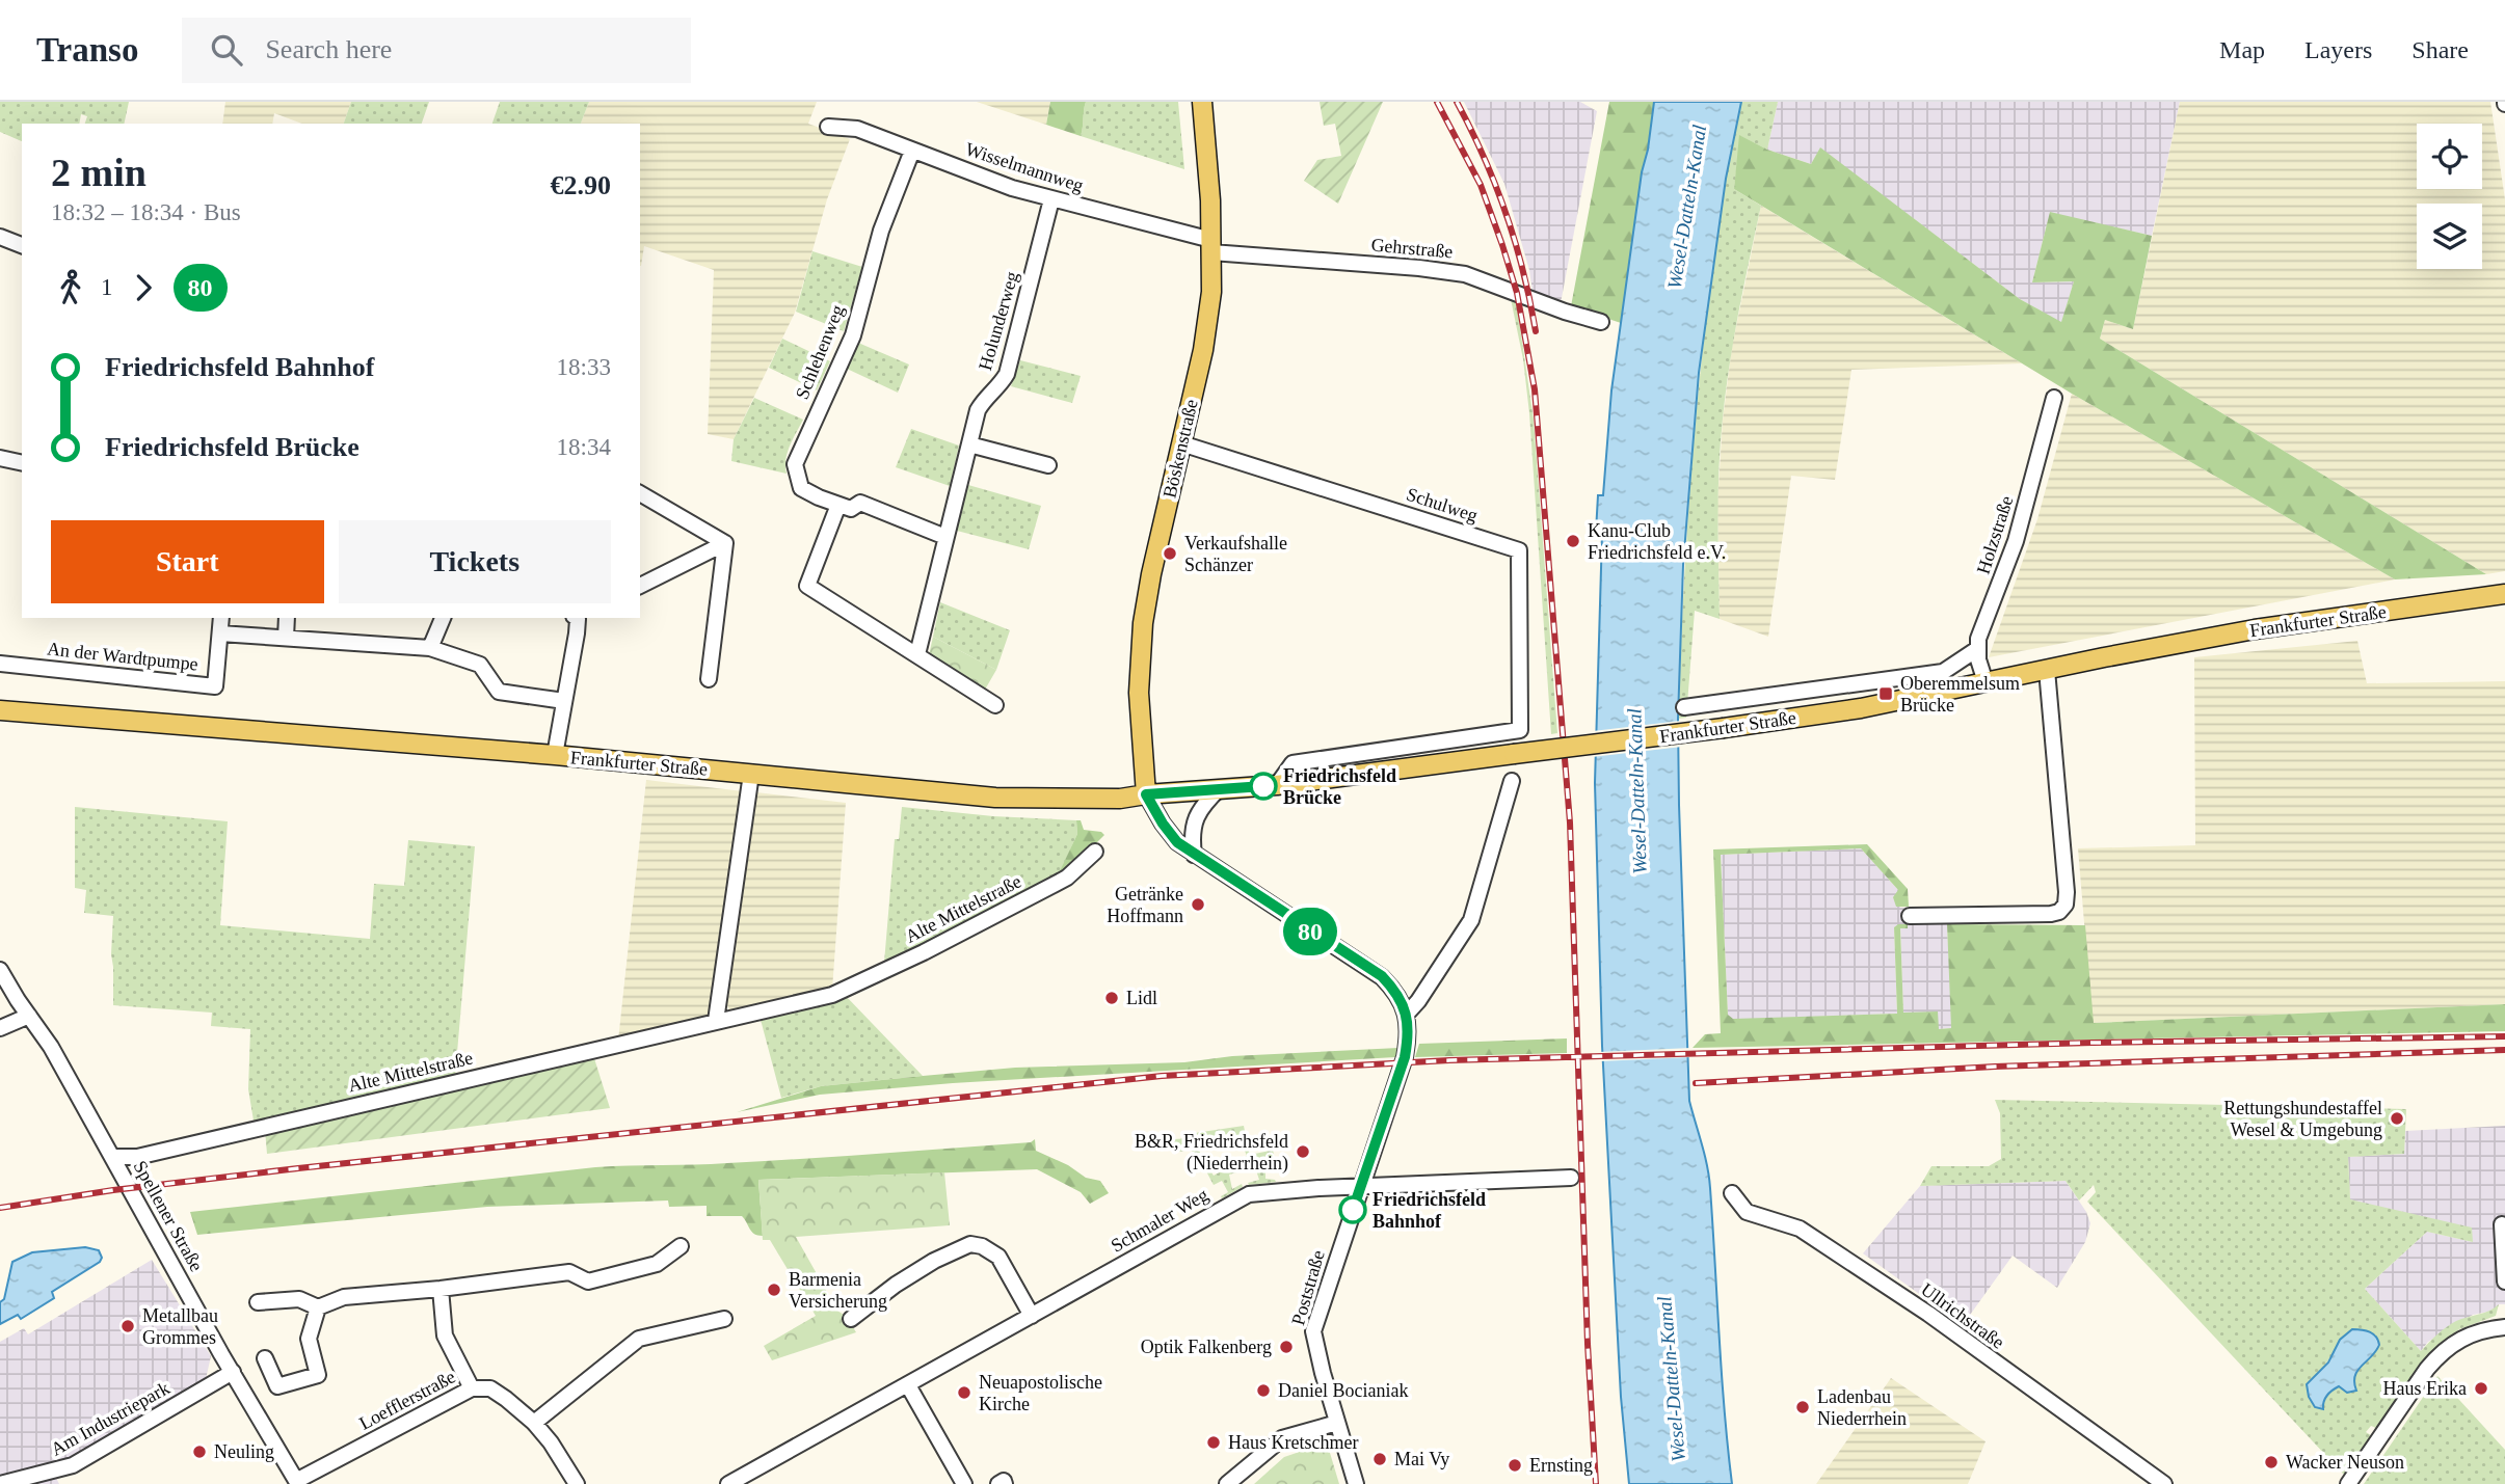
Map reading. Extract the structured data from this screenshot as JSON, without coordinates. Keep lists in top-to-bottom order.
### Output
{
  "streets": {
    "main road": ["Böskenstraße", "Frankfurter Straße"],
    "street": [
      "Wisselmannweg",
      "Gehrstraße",
      "Holunderweg",
      "Schlehenweg",
      "Schulweg",
      "Holzstraße",
      "An der Wardtpumpe",
      "Alte Mittelstraße",
      "Spellener Straße",
      "Schmaler Weg",
      "Poststraße",
      "Ullrichstraße",
      "Loefflerstraße",
      "Am Industriepark"
    ]
  },
  "crossings": [
    ["Wisselmannweg", "Gehrstraße"],
    ["Wisselmannweg", "Holunderweg"],
    ["Wisselmannweg", "Schlehenweg"],
    ["Wisselmannweg", "Böskenstraße"],
    ["Gehrstraße", "Böskenstraße"],
    ["Holunderweg", "Schlehenweg"],
    ["Böskenstraße", "Schulweg"],
    ["Böskenstraße", "Frankfurter Straße"],
    ["Schulweg", "Frankfurter Straße"],
    ["Holzstraße", "Frankfurter Straße"],
    ["Alte Mittelstraße", "Spellener Straße"],
    ["Spellener Straße", "Loefflerstraße"],
    ["Spellener Straße", "Am Industriepark"],
    ["Schmaler Weg", "Poststraße"]
  ],
  "water": ["Wesel-Datteln-Kanal"],
  "places": {
    "other": [
      "Kanu-Club Friedrichsfeld e.V.",
      "Verkaufshalle Schänzer",
      "Friedrichsfeld Brücke",
      "Getränke Hoffmann",
      "Lidl",
      "Rettungshundestaffel Wesel & Umgebung",
      "B&R, Friedrichsfeld (Niederrhein)",
      "Friedrichsfeld Bahnhof",
      "Barmenia Versicherung",
      "Metallbau Grommes",
      "Optik Falkenberg",
      "Haus Erika",
      "Daniel Bocianiak",
      "Neuapostolische Kirche",
      "Ladenbau Niederrhein",
      "Haus Kretschmer",
      "Neuling",
      "Mai Vy",
      "Wacker Neuson",
      "Ernsting"
    ],
    "transit": ["Oberemmelsum Brücke"]
  },
  "lines": ["bus line 80"],
  "page": {
    "header": "Transo",
    "search": "Search here",
    "nav": ["Map", "Layers", "Share"],
    "on_map": "80",
    "heading": ["2 min", "18:32 – 18:34 · Bus", "€2.90"],
    "legs": ["1", "80"],
    "list": [
      {
        "name": "Friedrichsfeld Bahnhof",
        "value": "18:33"
      },
      {
        "name": "Friedrichsfeld Brücke",
        "value": "18:34"
      }
    ],
    "buttons": ["Start", "Tickets"]
  }
}
